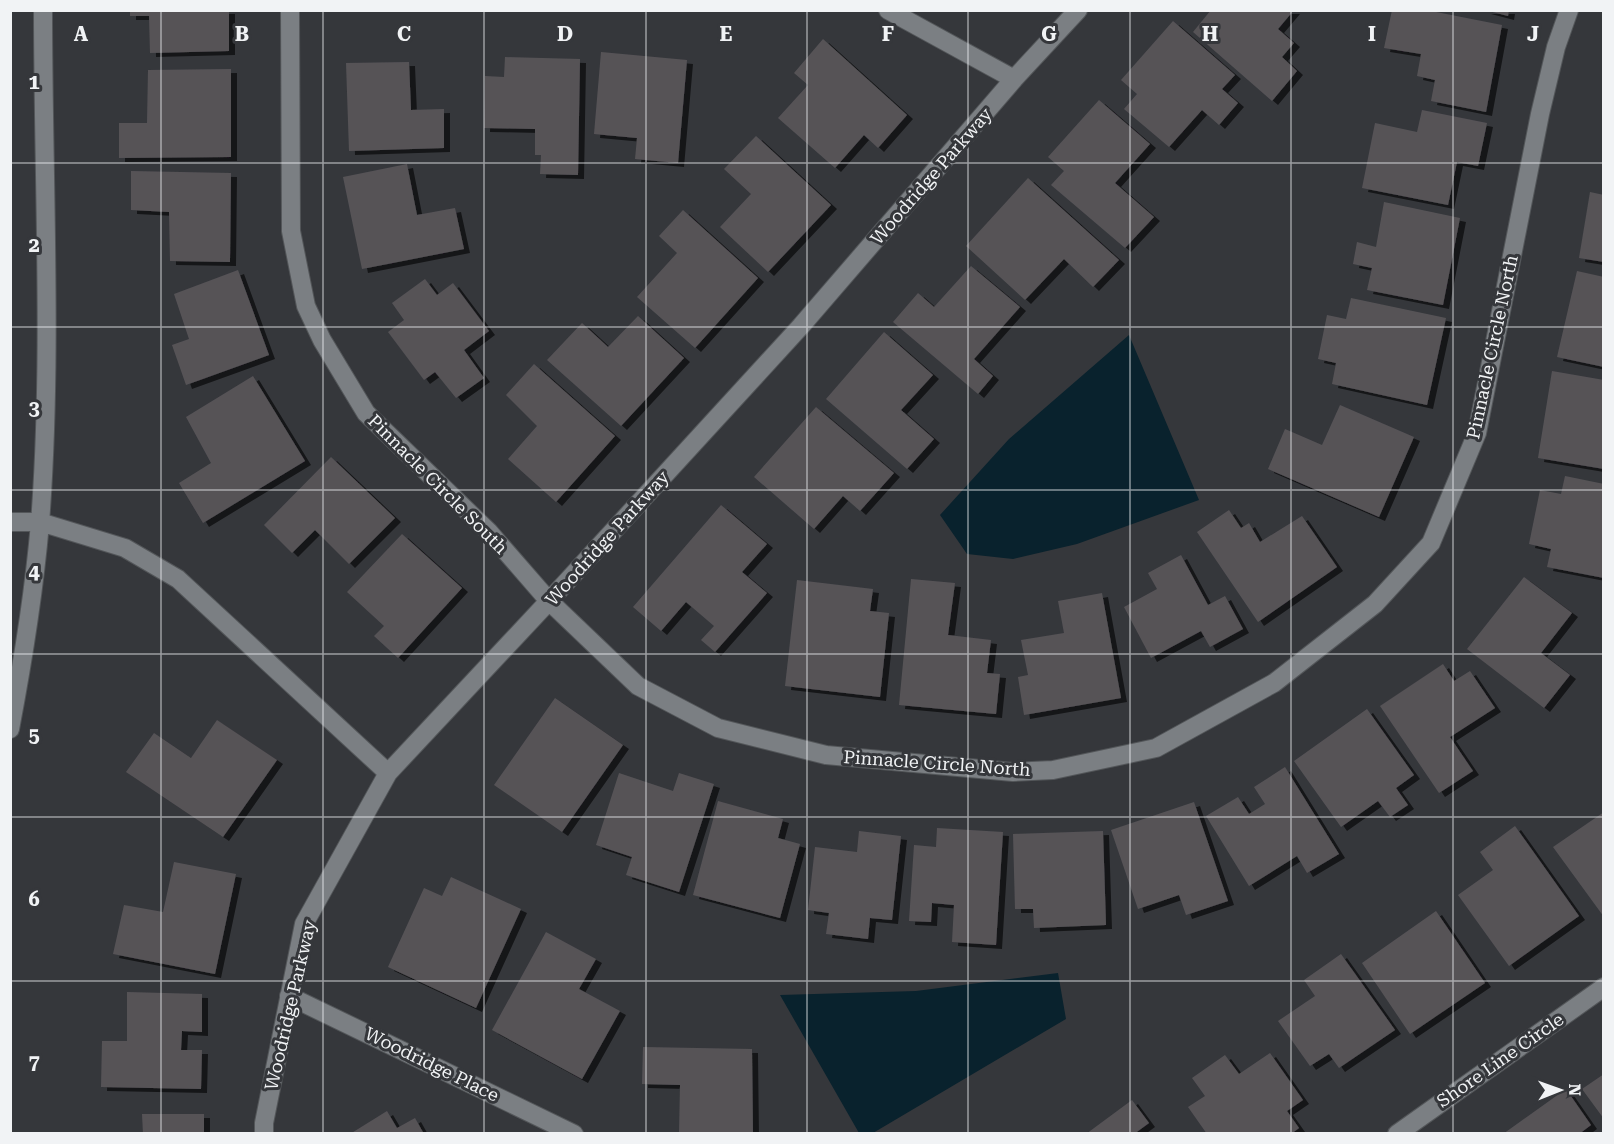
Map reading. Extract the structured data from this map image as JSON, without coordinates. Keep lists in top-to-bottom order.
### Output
{
  "streets": {
    "street": [
      "Woodridge Parkway",
      "Pinnacle Circle North",
      "Pinnacle Circle South",
      "Shore Line Circle",
      "Woodridge Place"
    ]
  },
  "crossings": [
    ["Woodridge Parkway", "Pinnacle Circle North"],
    ["Woodridge Parkway", "Pinnacle Circle South"],
    ["Woodridge Parkway", "Woodridge Place"],
    ["Pinnacle Circle North", "Pinnacle Circle South"]
  ],
  "north": "right",
  "grid": {
    "columns": [
      "A",
      "B",
      "C",
      "D",
      "E",
      "F",
      "G",
      "H",
      "I",
      "J"
    ],
    "rows": [
      "1",
      "2",
      "3",
      "4",
      "5",
      "6",
      "7"
    ]
  }
}
